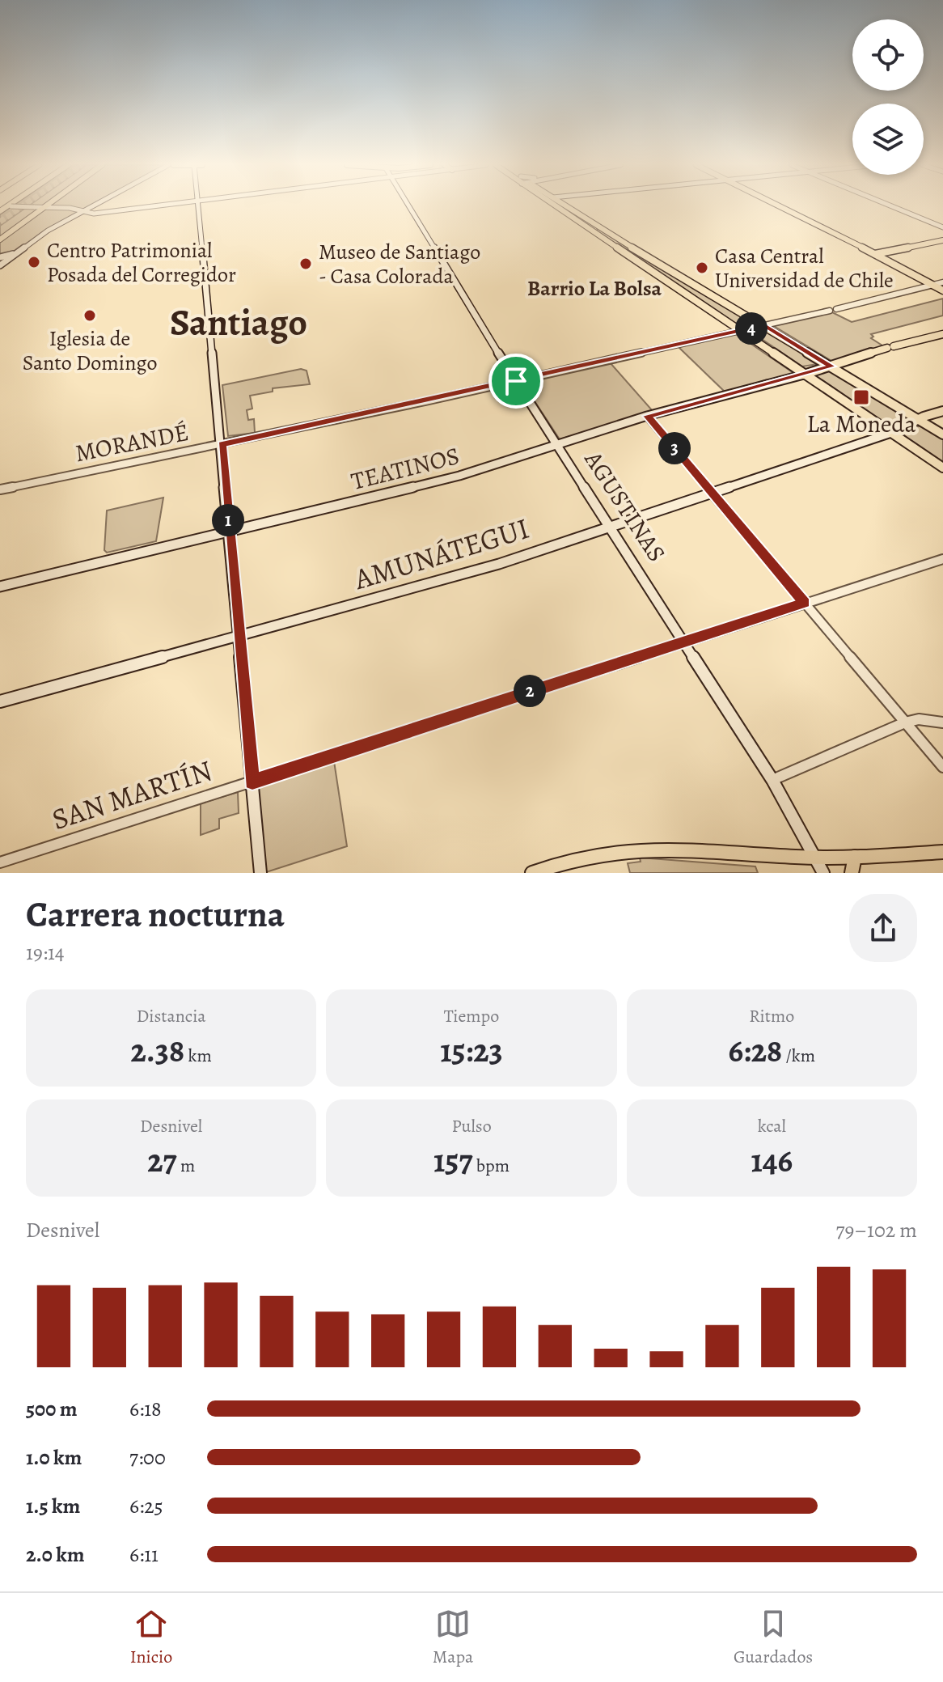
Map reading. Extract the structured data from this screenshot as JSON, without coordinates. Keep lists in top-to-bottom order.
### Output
{
  "streets": {
    "main road": ["TEATINOS", "AGUSTINAS", "AMUNÁTEGUI"],
    "street": ["MORANDÉ", "SAN MARTÍN"]
  },
  "crossings": [
    ["MORANDÉ", "AGUSTINAS"],
    ["TEATINOS", "AGUSTINAS"],
    ["AGUSTINAS", "AMUNÁTEGUI"],
    ["AGUSTINAS", "SAN MARTÍN"]
  ],
  "districts": ["Barrio La Bolsa", "Santiago"],
  "places": {
    "other": [
      "Centro Patrimonial Posada del Corregidor",
      "Museo de Santiago - Casa Colorada",
      "Casa Central Universidad de Chile",
      "Iglesia de Santo Domingo"
    ],
    "transit": ["La Moneda"]
  },
  "page": {
    "pins": [
      "4",
      "3",
      "1",
      "2"
    ],
    "heading": ["Carrera nocturna", "19:14"],
    "stats": [
      ["Distancia", "2.38 km"],
      ["Tiempo", "15:23"],
      ["Ritmo", "6:28 /km"],
      ["Desnivel", "27 m"],
      ["Pulso", "157 bpm"],
      ["kcal", "146"]
    ],
    "chart": ["Desnivel", "79–102 m"],
    "list": [
      {
        "name": "500 m",
        "note": "6:18"
      },
      {
        "name": "1.0 km",
        "note": "7:00"
      },
      {
        "name": "1.5 km",
        "note": "6:25"
      },
      {
        "name": "2.0 km",
        "note": "6:11"
      }
    ],
    "tabs": ["Inicio", "Mapa", "Guardados"]
  }
}
